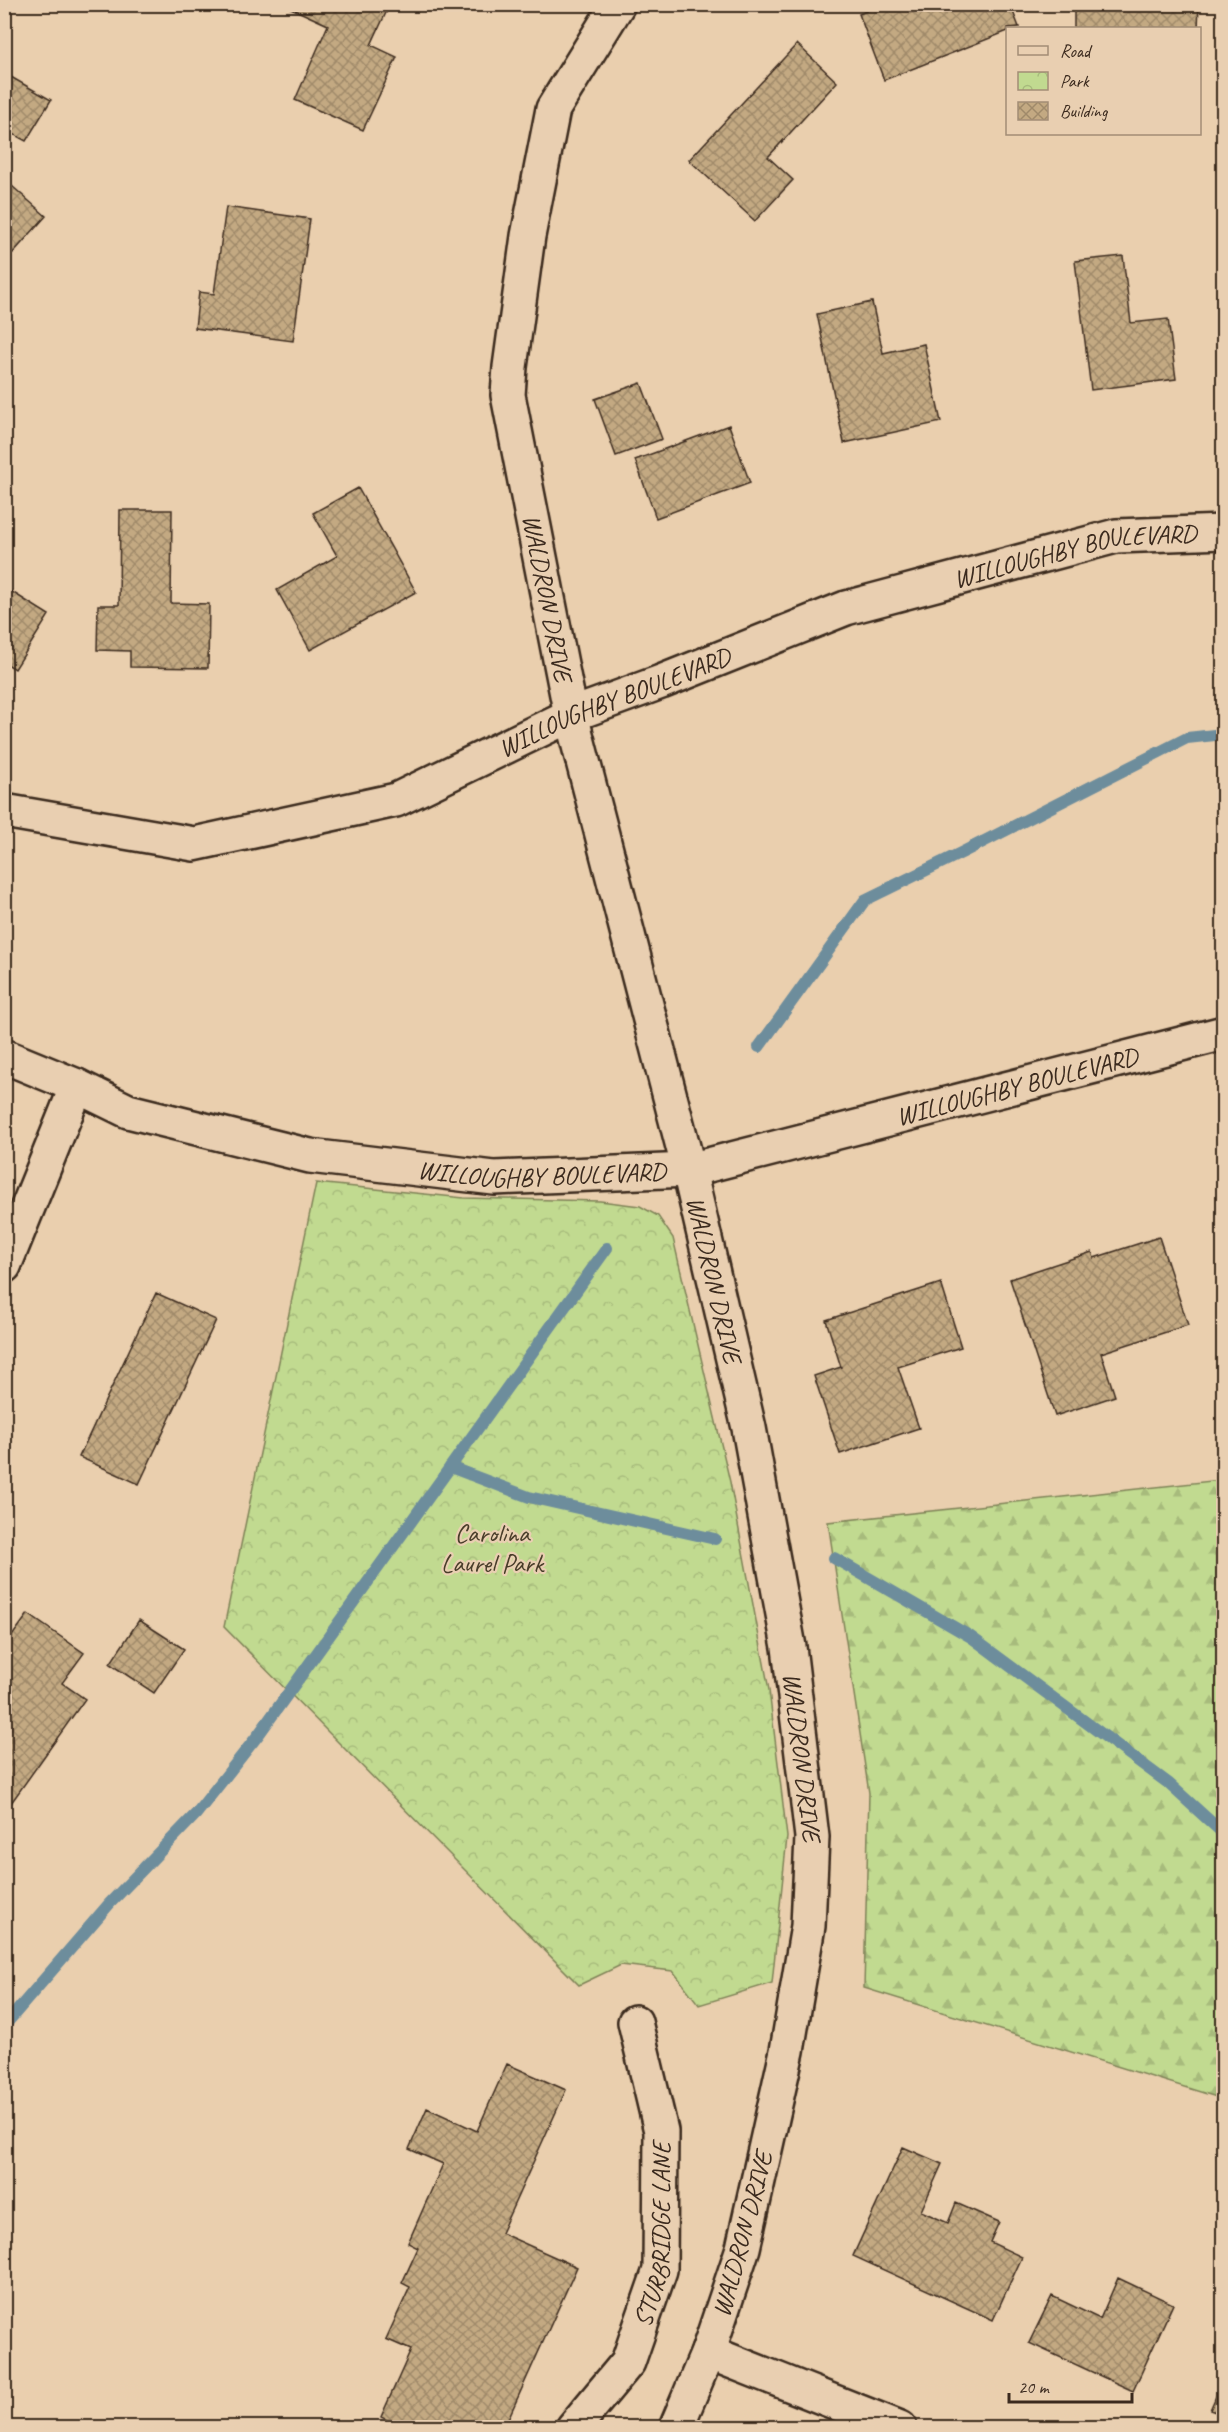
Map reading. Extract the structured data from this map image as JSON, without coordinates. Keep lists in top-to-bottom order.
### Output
{
  "streets": {
    "street": ["WILLOUGHBY BOULEVARD", "WALDRON DRIVE", "STURBRIDGE LANE"]
  },
  "crossings": [
    ["WILLOUGHBY BOULEVARD", "WALDRON DRIVE"]
  ],
  "parks": ["Carolina Laurel Park"],
  "legend": ["Road", "Park", "Building"],
  "scale_bar": "20 m"
}
